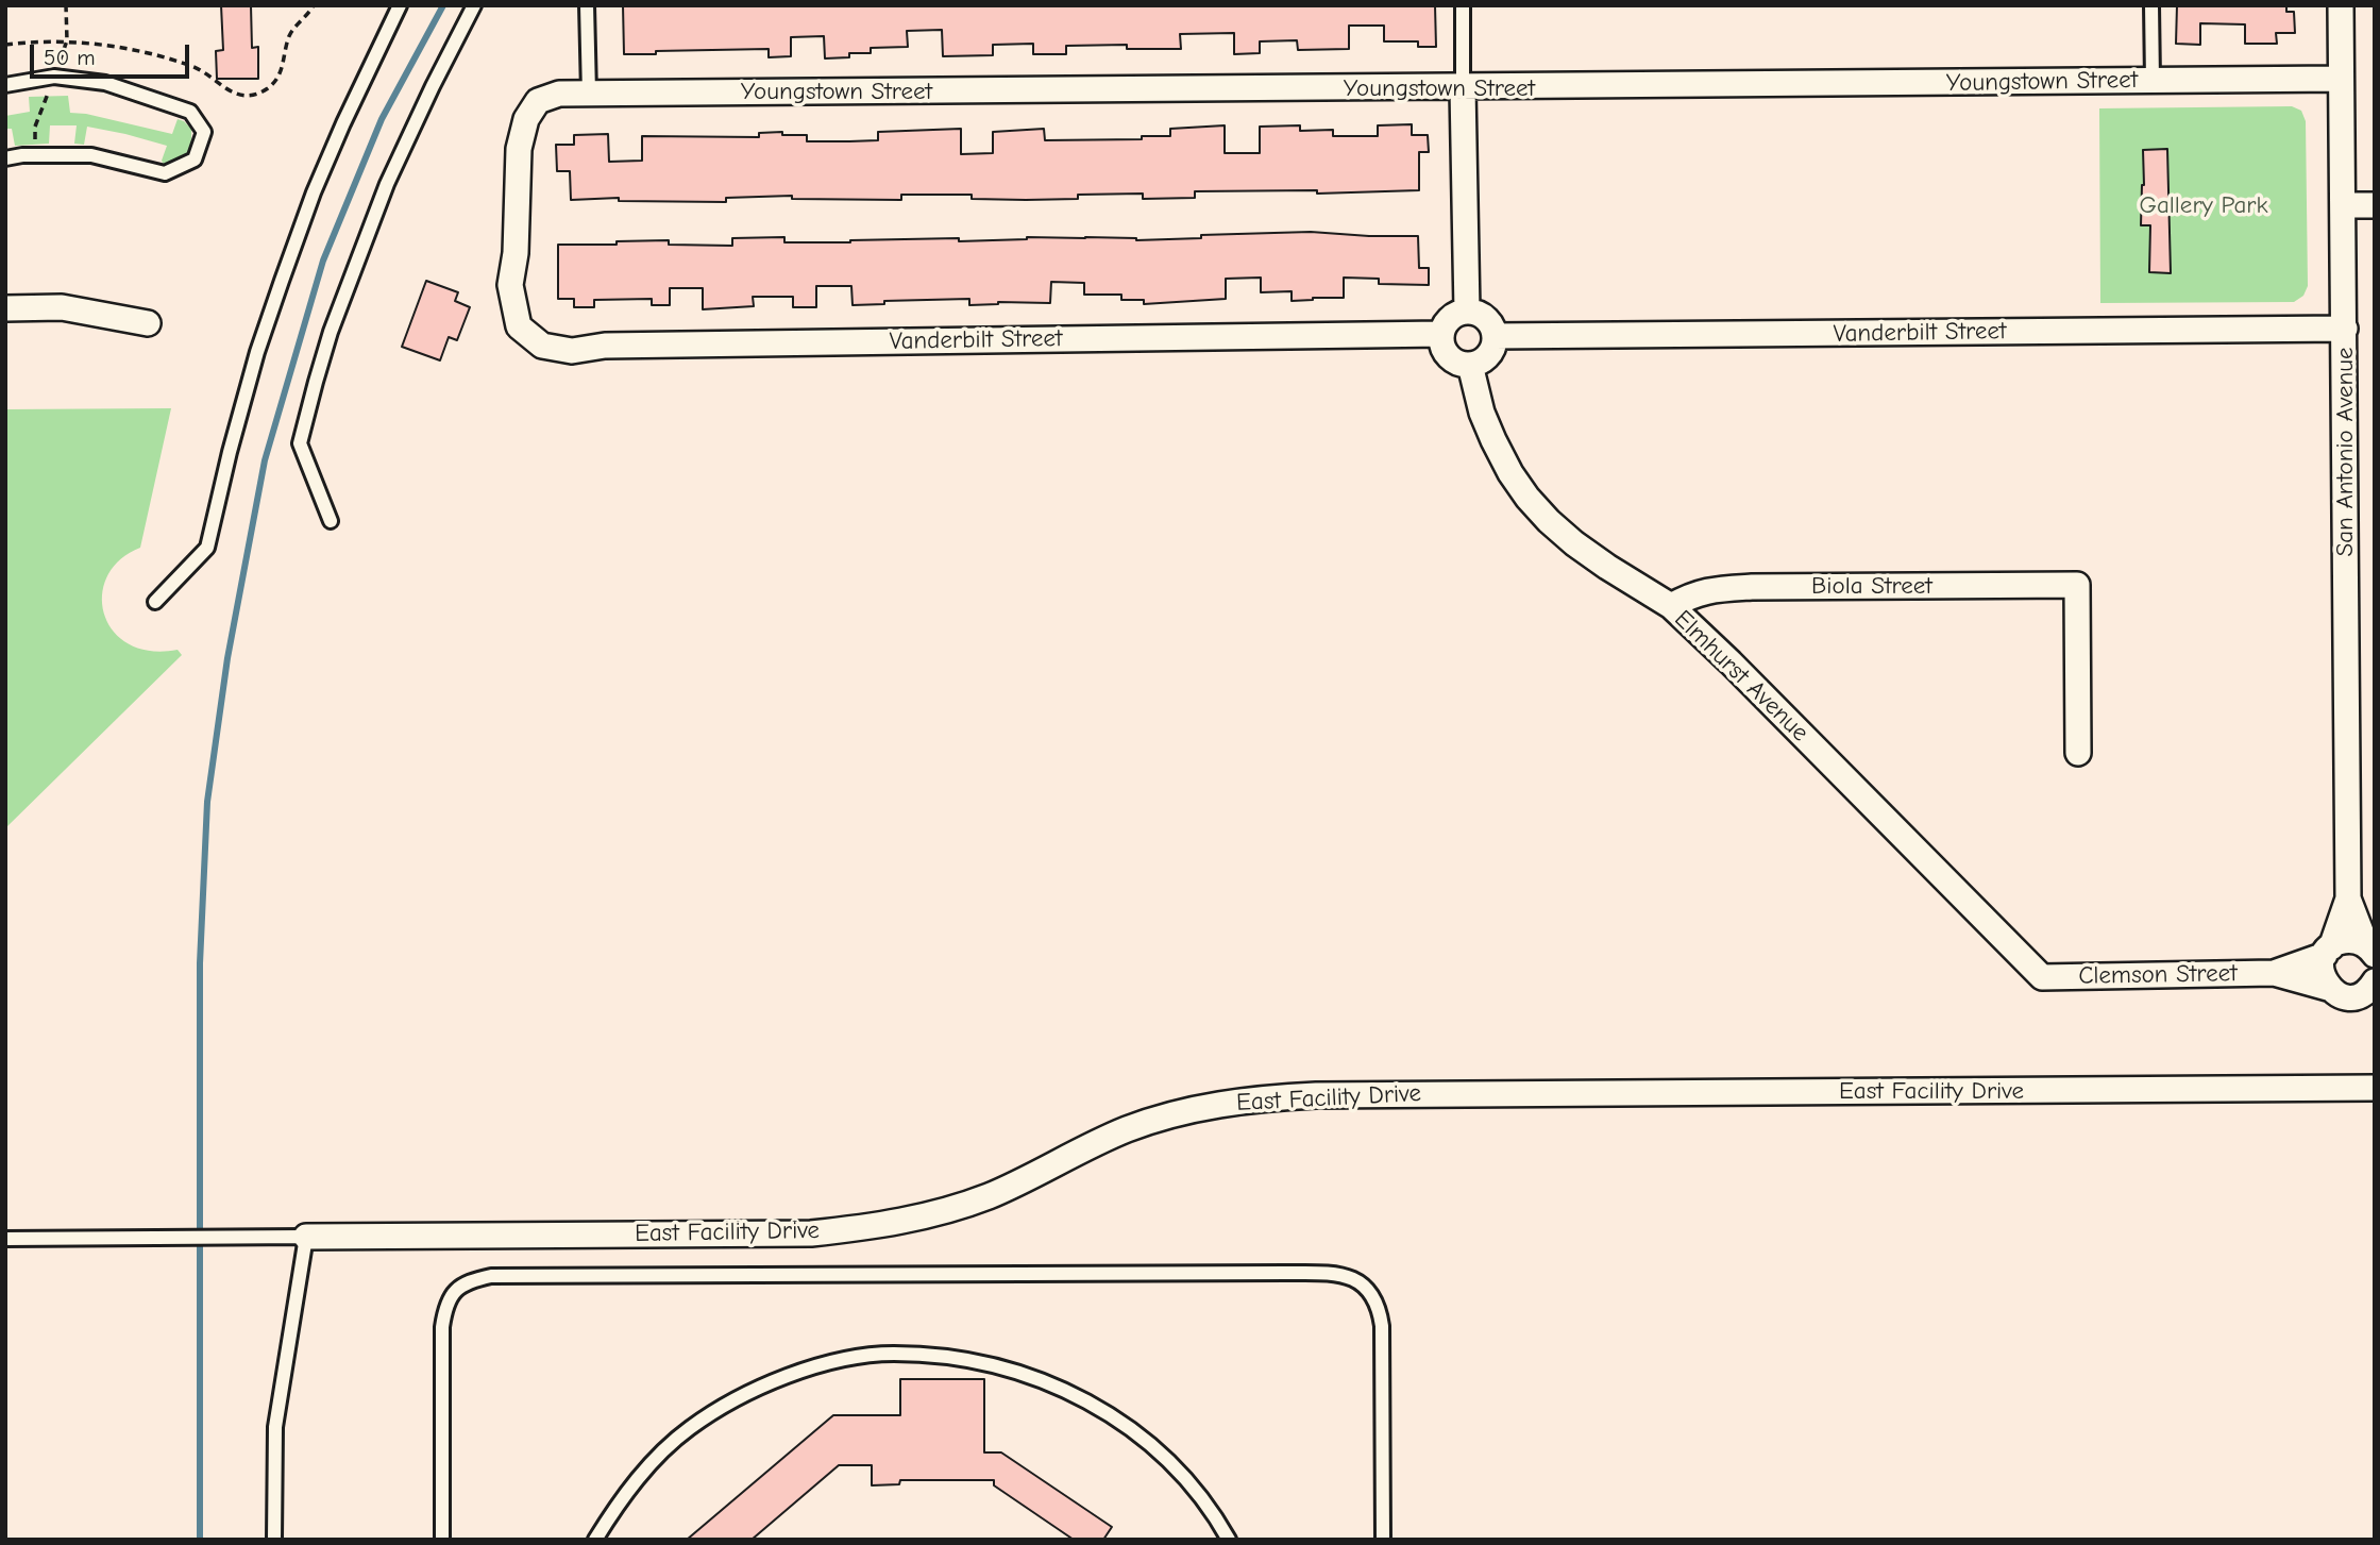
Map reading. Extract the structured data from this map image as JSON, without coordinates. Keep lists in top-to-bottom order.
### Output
{
  "streets": {
    "street": [
      "Youngstown Street",
      "Vanderbilt Street",
      "San Antonio Avenue",
      "Biola Street",
      "Elmhurst Avenue",
      "Clemson Street",
      "East Facility Drive"
    ]
  },
  "crossings": [
    ["Youngstown Street", "Vanderbilt Street"],
    ["Youngstown Street", "San Antonio Avenue"],
    ["Vanderbilt Street", "San Antonio Avenue"],
    ["Vanderbilt Street", "Elmhurst Avenue"],
    ["San Antonio Avenue", "Clemson Street"],
    ["Biola Street", "Elmhurst Avenue"],
    ["Elmhurst Avenue", "Clemson Street"]
  ],
  "parks": ["Gallery Park"],
  "scale_bar": "50 m"
}
